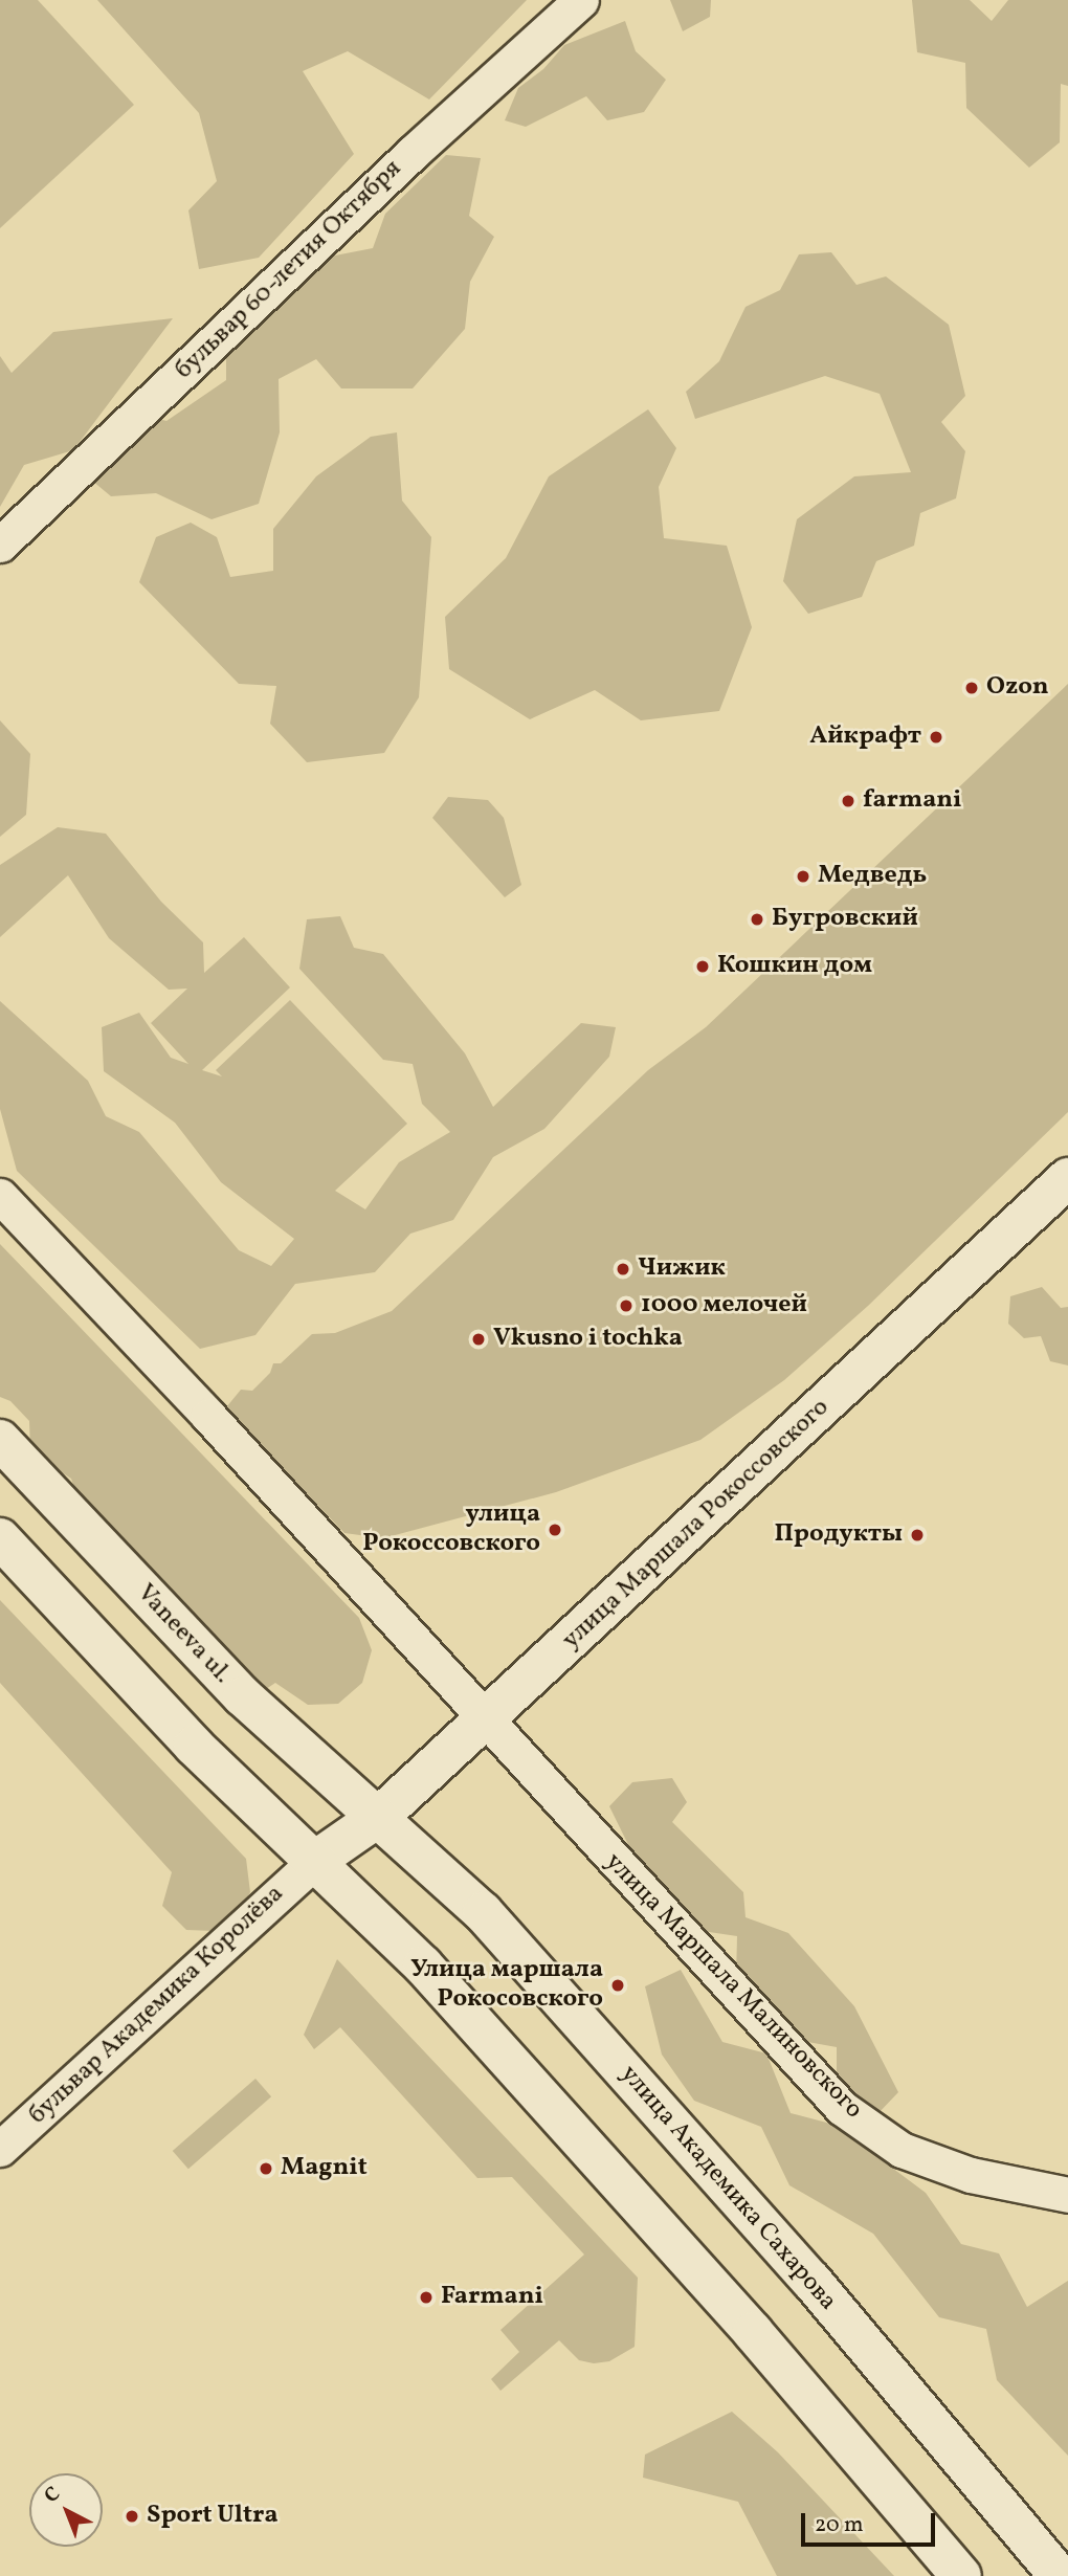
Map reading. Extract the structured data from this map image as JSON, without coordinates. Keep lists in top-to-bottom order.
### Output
{
  "streets": {
    "main road": ["улица Маршала Рокоссовского", "Vaneeva ul.", "улица Академика Сахарова"],
    "street": ["бульвар 60-летия Октября", "улица Маршала Малиновского", "бульвар Академика Королёва"]
  },
  "crossings": [
    ["улица Маршала Рокоссовского", "Vaneeva ul."],
    ["улица Маршала Рокоссовского", "улица Маршала Малиновского"],
    ["улица Маршала Рокоссовского", "бульвар Академика Королёва"],
    ["улица Маршала Рокоссовского", "улица Академика Сахарова"],
    ["Vaneeva ul.", "улица Академика Сахарова"]
  ],
  "places": [
    "Ozon",
    "Айкрафт",
    "farmani",
    "Медведь",
    "Бугровский",
    "Кошкин дом",
    "Чижик",
    "1000 мелочей",
    "Vkusno i tochka",
    "улица Рокоссовского",
    "Продукты",
    "Улица маршала Рокосовского",
    "Magnit",
    "Farmani",
    "Sport Ultra"
  ],
  "scale_bar": "20 m",
  "north": "top left"
}
